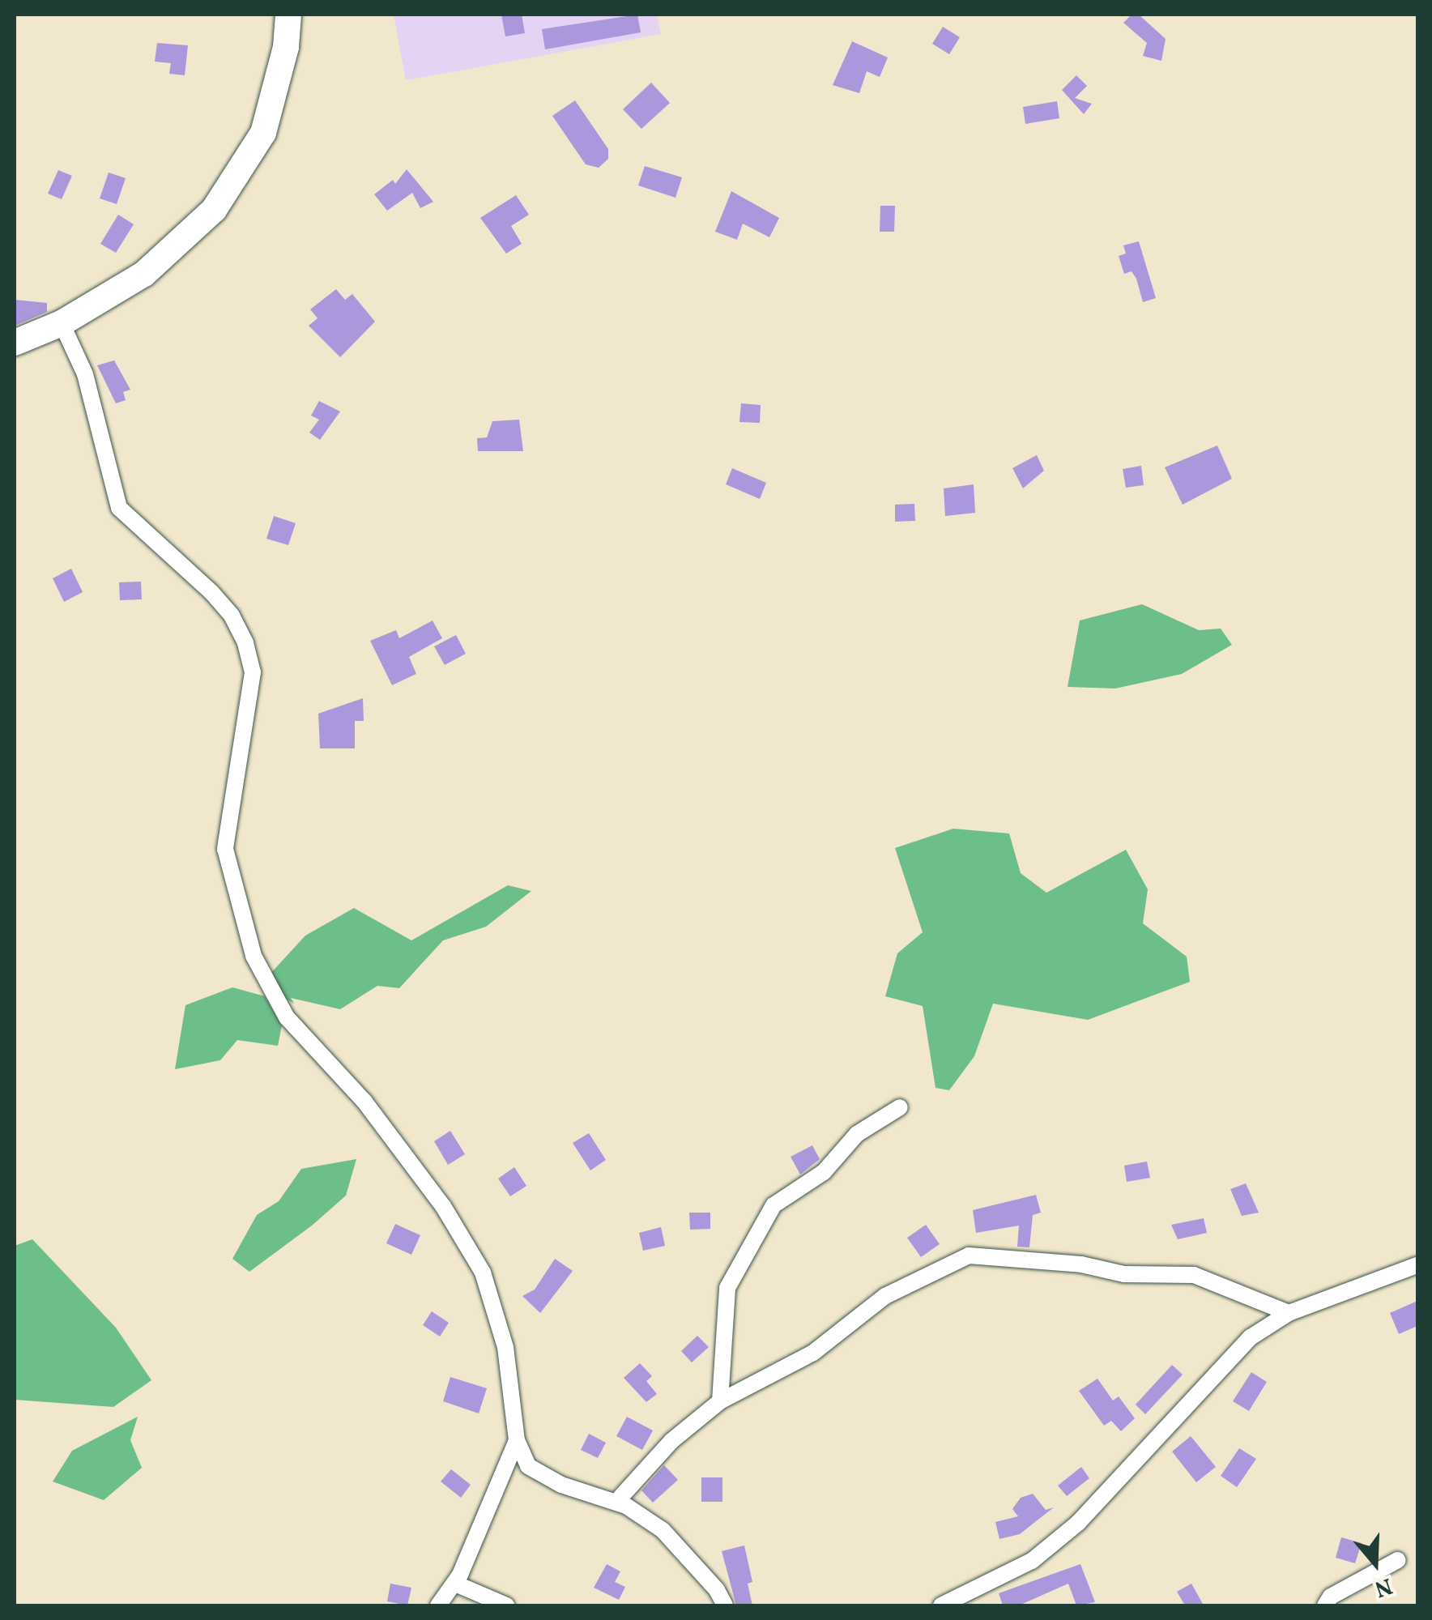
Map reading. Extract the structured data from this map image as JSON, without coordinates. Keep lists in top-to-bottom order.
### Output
{
  "north": "bottom"
}
